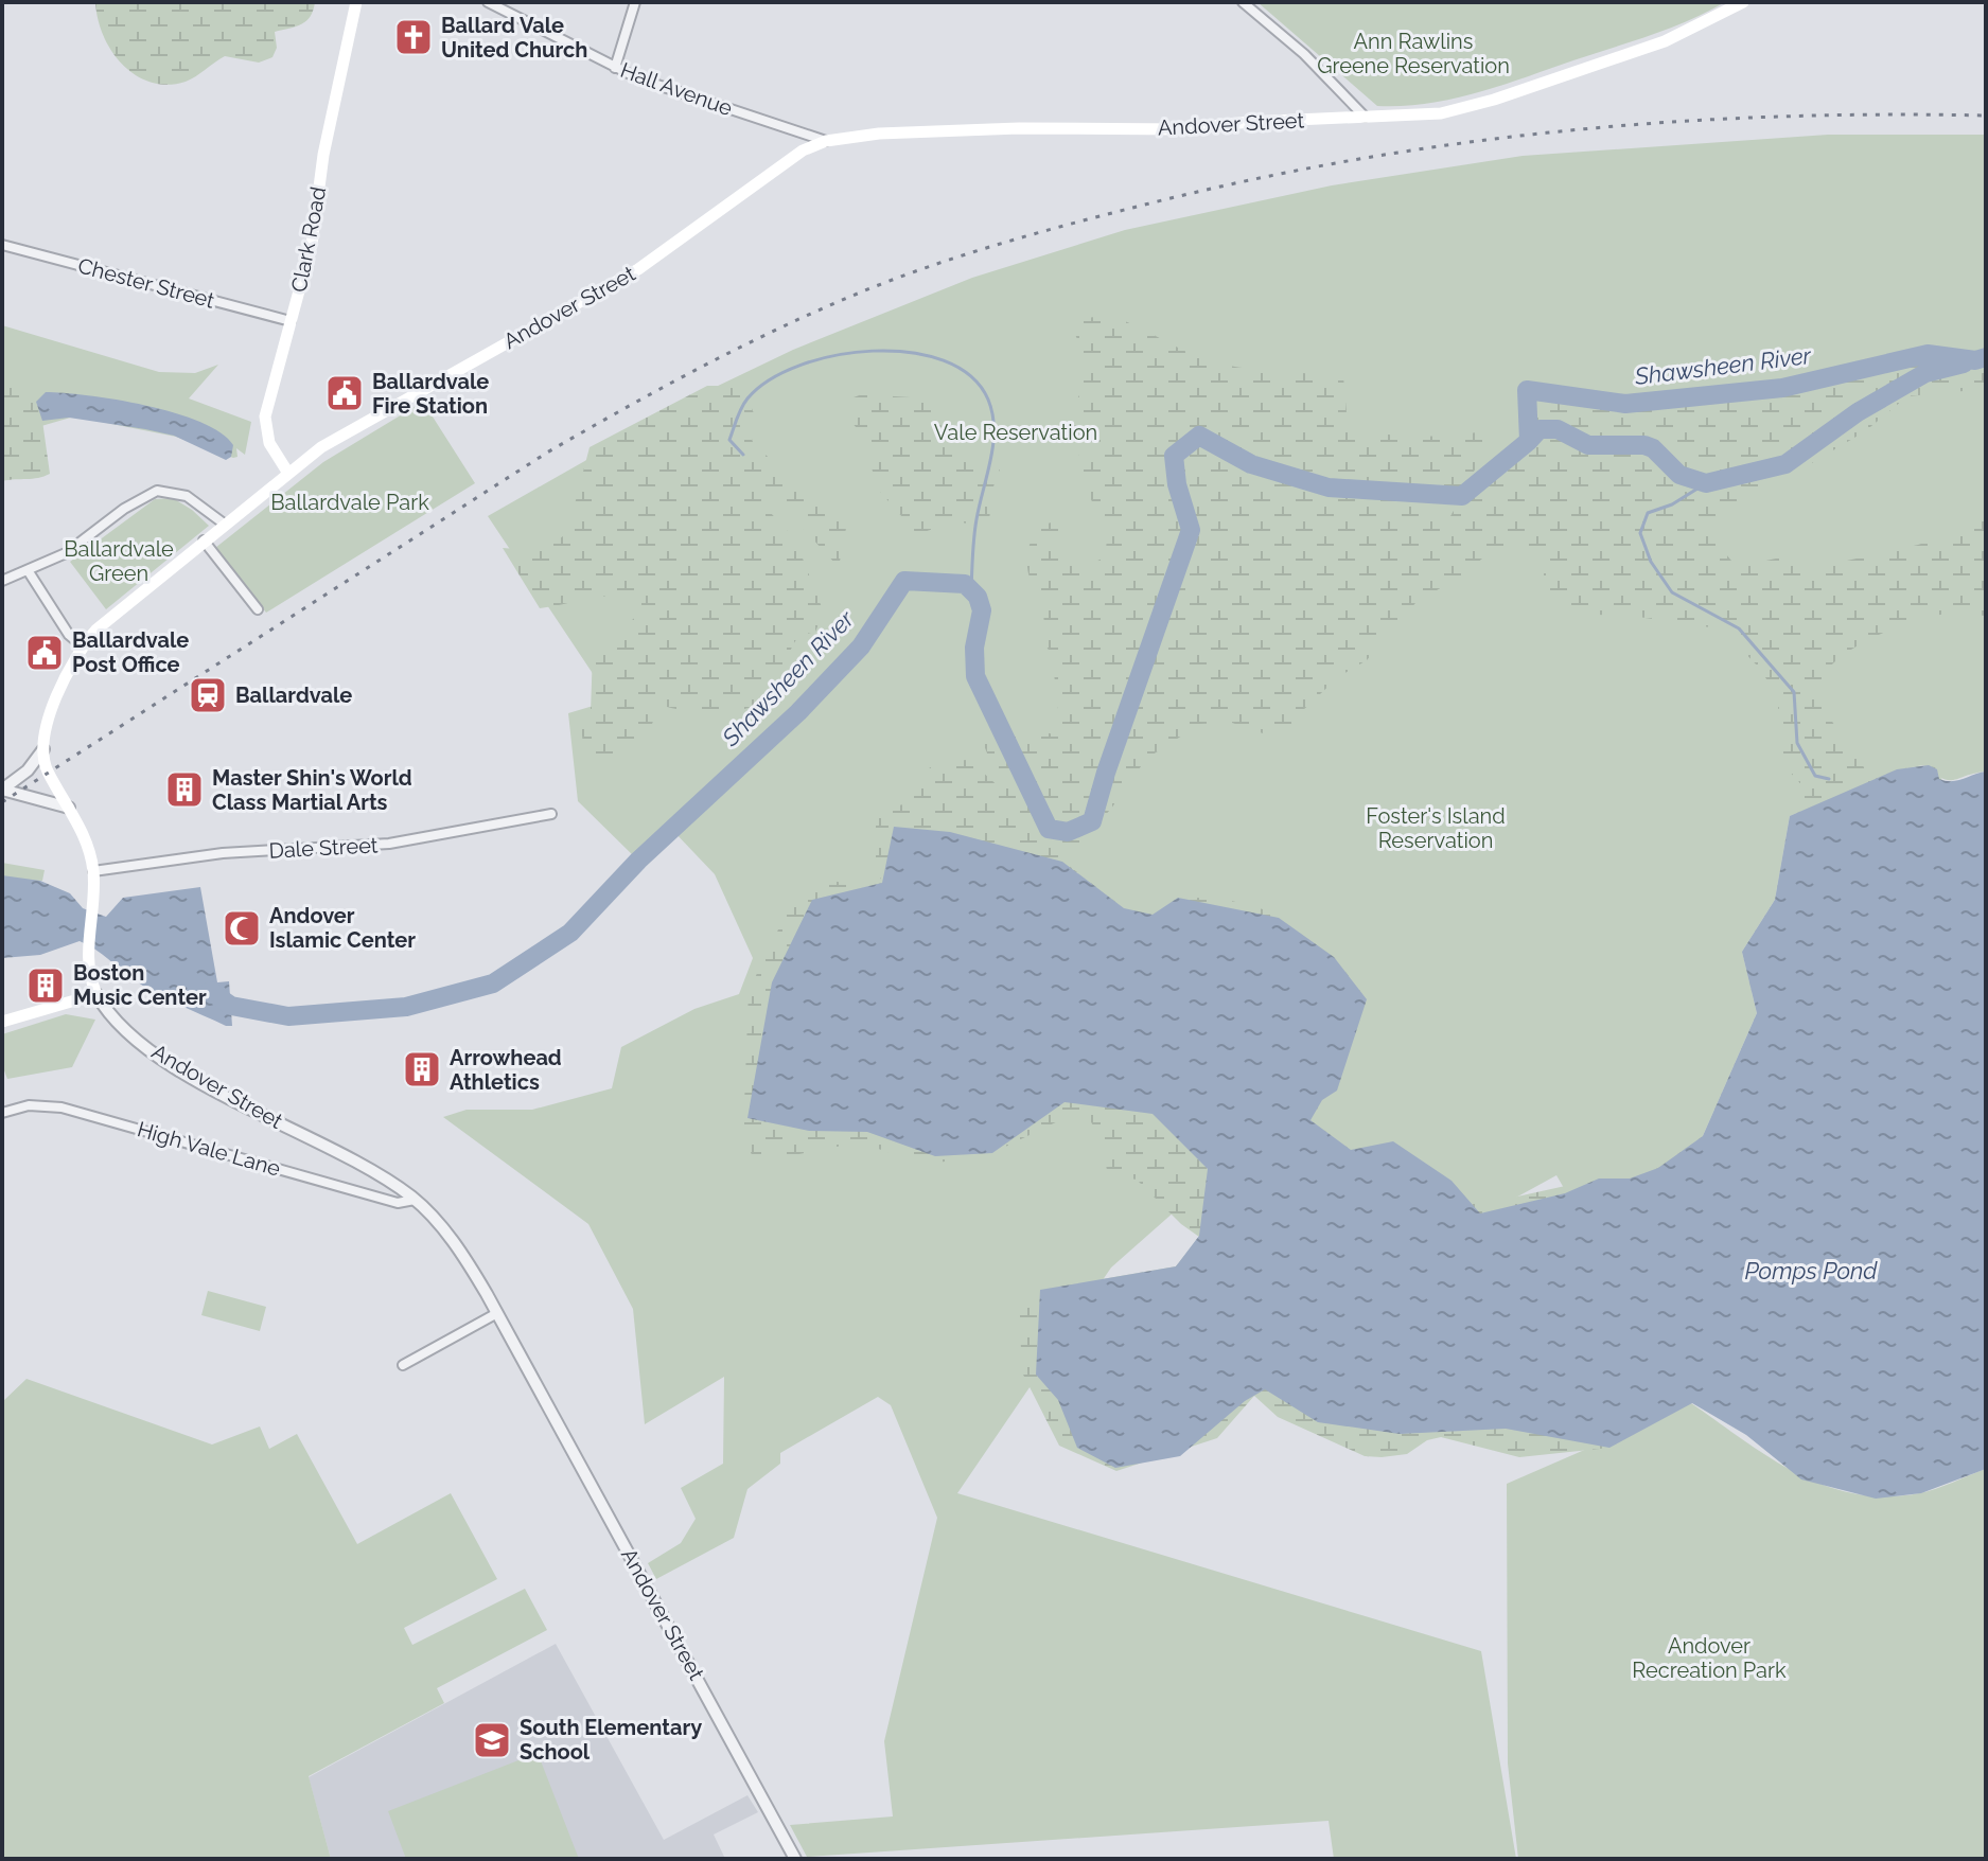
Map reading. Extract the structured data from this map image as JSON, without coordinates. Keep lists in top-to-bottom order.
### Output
{
  "streets": {
    "main road": ["Andover Street", "Clark Road"],
    "street": [
      "Hall Avenue",
      "Chester Street",
      "Dale Street",
      "High Vale Lane"
    ]
  },
  "crossings": [
    ["Hall Avenue", "Andover Street"],
    ["Andover Street", "Clark Road"],
    ["Andover Street", "High Vale Lane"],
    ["Clark Road", "Chester Street"]
  ],
  "water": ["Shawsheen River", "Pomps Pond"],
  "parks": [
    "Ann Rawlins Greene Reservation",
    "Vale Reservation",
    "Ballardvale Park",
    "Ballardvale Green",
    "Foster's Island Reservation",
    "Andover Recreation Park"
  ],
  "places": {
    "church": ["Ballard Vale United Church"],
    "public building": ["Ballardvale Fire Station", "Ballardvale Post Office"],
    "station": ["Ballardvale"],
    "building": ["Master Shin's World Class Martial Arts", "Boston Music Center", "Arrowhead Athletics"],
    "mosque": ["Andover Islamic Center"],
    "school or university": ["South Elementary School"]
  }
}
